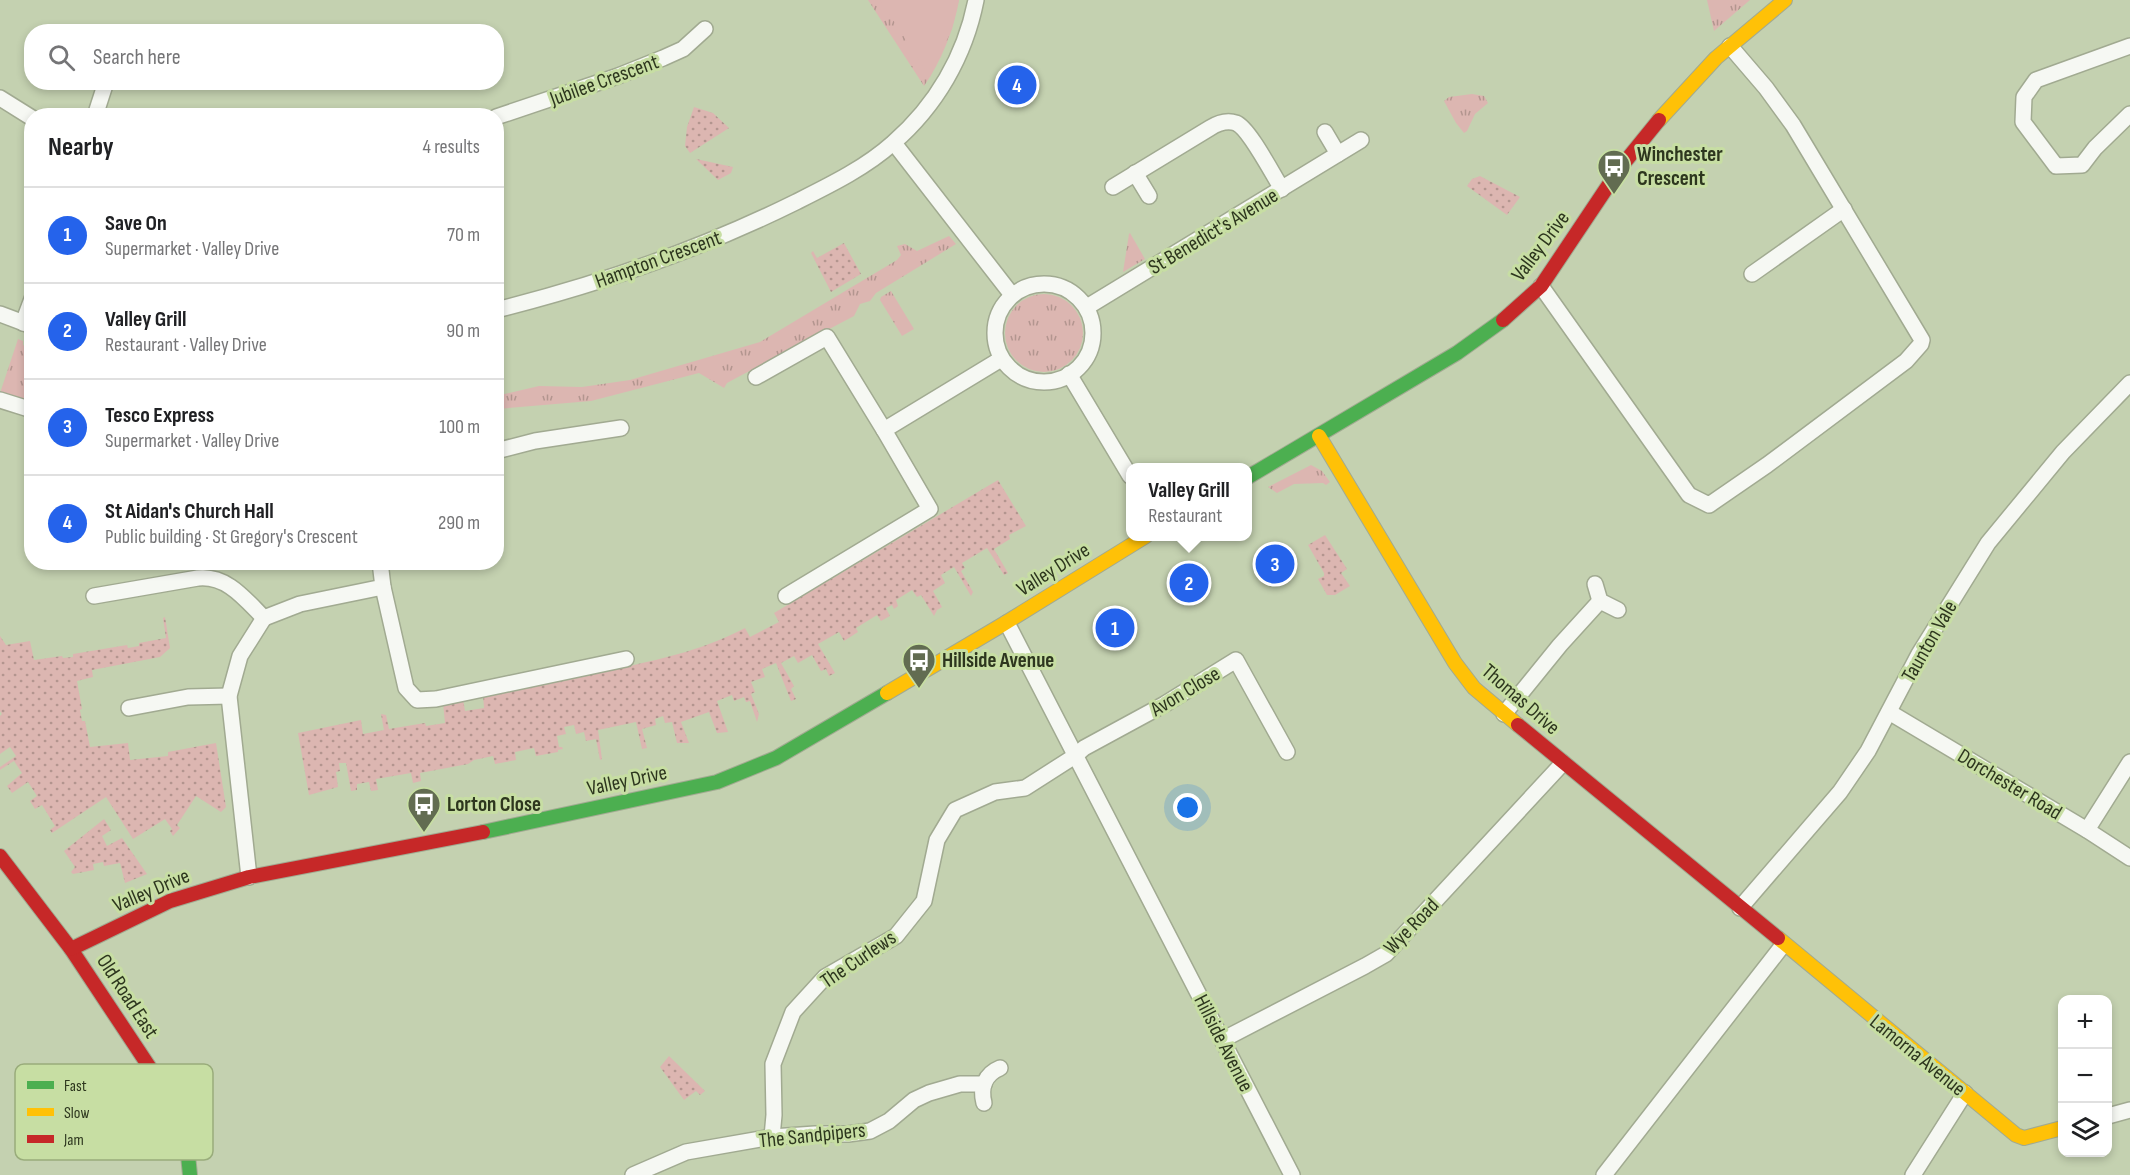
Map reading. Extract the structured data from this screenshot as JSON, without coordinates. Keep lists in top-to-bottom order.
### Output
{
  "streets": {
    "street": [
      "Jubilee Crescent",
      "St Benedict's Avenue",
      "Valley Drive",
      "Hampton Crescent",
      "Taunton Vale",
      "Avon Close",
      "Thomas Drive",
      "Dorchester Road",
      "Wye Road",
      "The Curlews",
      "Old Road East",
      "Hillside Avenue",
      "Lamorna Avenue",
      "The Sandpipers"
    ]
  },
  "crossings": [
    ["Valley Drive", "Thomas Drive"],
    ["Valley Drive", "Old Road East"],
    ["Valley Drive", "Hillside Avenue"],
    ["Taunton Vale", "Thomas Drive"],
    ["Taunton Vale", "Dorchester Road"],
    ["Taunton Vale", "Lamorna Avenue"],
    ["Avon Close", "The Curlews"],
    ["Avon Close", "Hillside Avenue"],
    ["Thomas Drive", "Wye Road"],
    ["Thomas Drive", "Lamorna Avenue"],
    ["Wye Road", "Hillside Avenue"],
    ["The Curlews", "Hillside Avenue"],
    ["The Curlews", "The Sandpipers"]
  ],
  "places": {
    "bus stop": ["Winchester Crescent", "Hillside Avenue", "Lorton Close"]
  },
  "legend": ["Fast", "Slow", "Jam"],
  "page": {
    "search": "Search here",
    "pins": [
      "4",
      "3",
      "2",
      "1"
    ],
    "heading": ["Nearby", "4 results"],
    "list": [
      {
        "mark": "1",
        "name": "Save On",
        "note": "Supermarket · Valley Drive",
        "value": "70 m"
      },
      {
        "mark": "2",
        "name": "Valley Grill",
        "note": "Restaurant · Valley Drive",
        "value": "90 m"
      },
      {
        "mark": "3",
        "name": "Tesco Express",
        "note": "Supermarket · Valley Drive",
        "value": "100 m"
      },
      {
        "mark": "4",
        "name": "St Aidan's Church Hall",
        "note": "Public building · St Gregory's Crescent",
        "value": "290 m"
      }
    ],
    "popup": ["Valley Grill", "Restaurant"],
    "map_buttons": ["+", "−"]
  }
}
